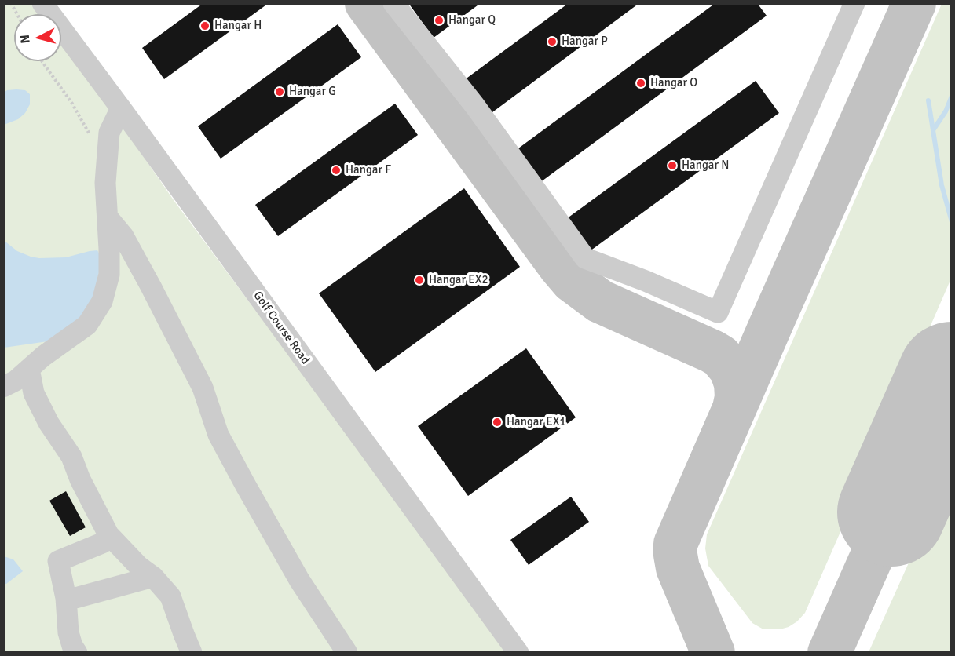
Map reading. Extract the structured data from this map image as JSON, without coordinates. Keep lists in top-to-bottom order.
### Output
{
  "streets": {
    "street": ["Golf Course Road"]
  },
  "places": [
    "Hangar Q",
    "Hangar H",
    "Hangar P",
    "Hangar O",
    "Hangar G",
    "Hangar N",
    "Hangar F",
    "Hangar EX2",
    "Hangar EX1"
  ],
  "north": "left"
}
